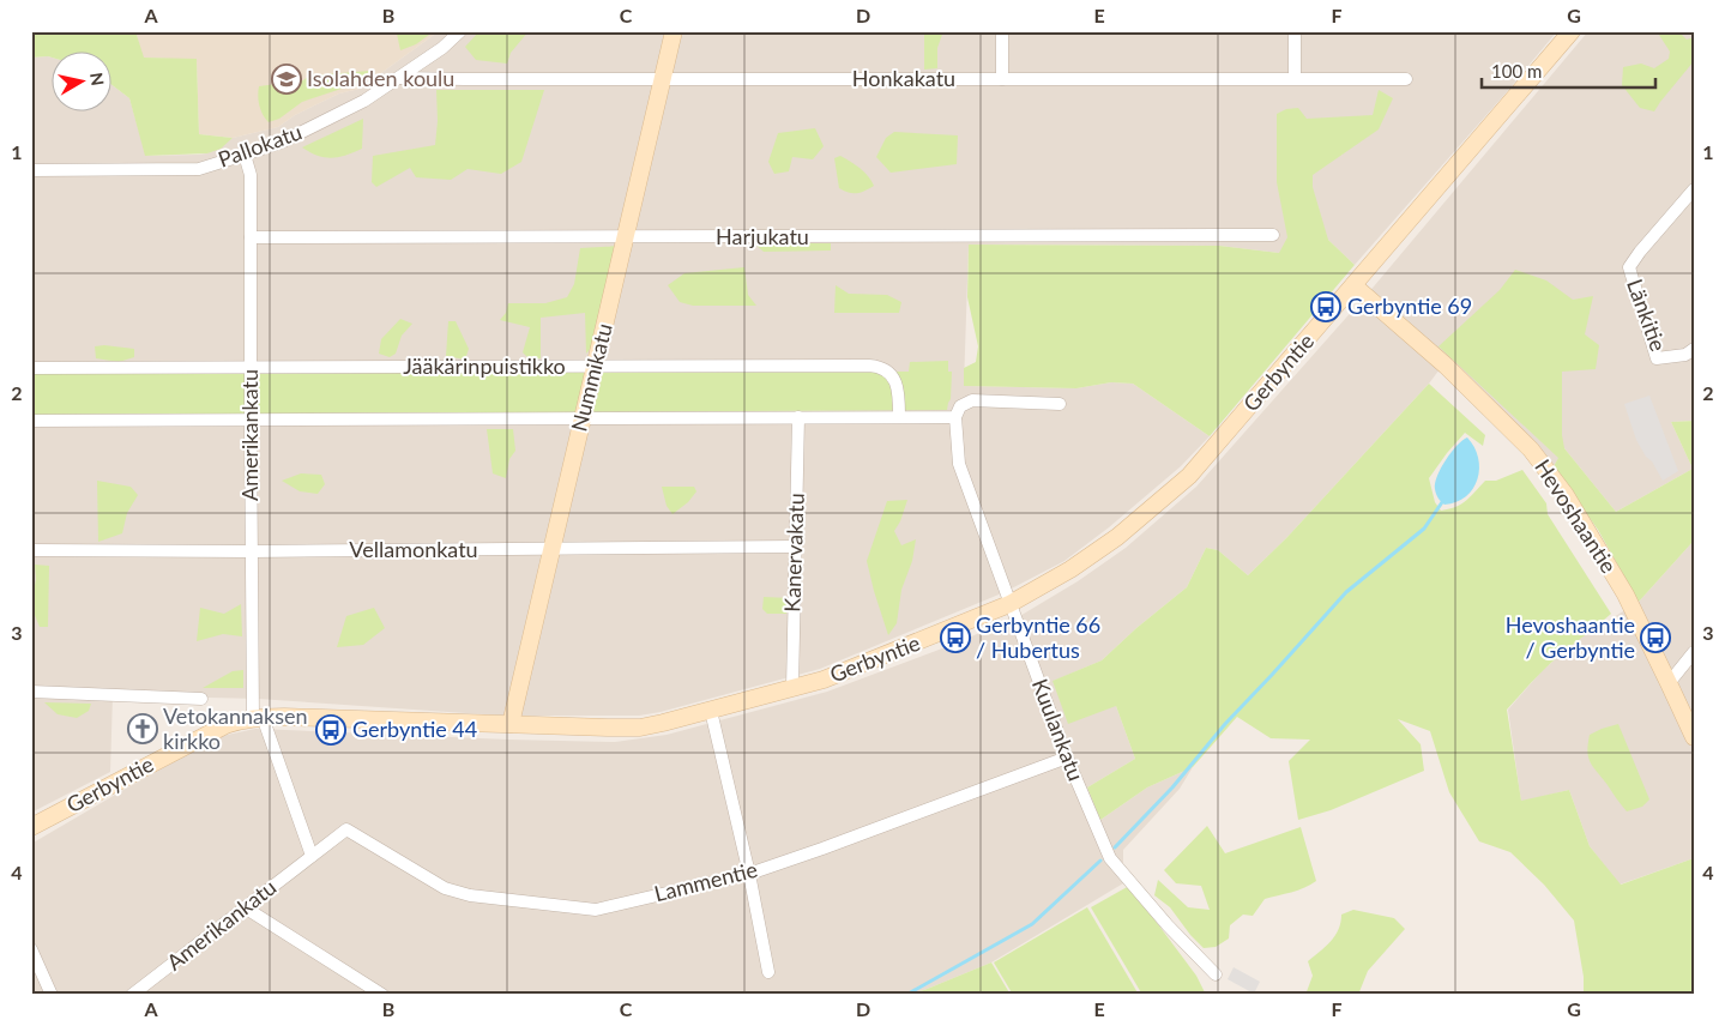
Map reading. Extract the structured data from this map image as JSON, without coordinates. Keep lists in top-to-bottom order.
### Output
{
  "streets": {
    "main road": ["Gerbyntie", "Nummikatu", "Hevoshaantie"],
    "street": [
      "Honkakatu",
      "Pallokatu",
      "Harjukatu",
      "Länkitie",
      "Jääkärinpuistikko",
      "Amerikankatu",
      "Vellamonkatu",
      "Kanervakatu",
      "Kuulankatu",
      "Lammentie"
    ]
  },
  "crossings": [
    ["Honkakatu", "Pallokatu"],
    ["Honkakatu", "Nummikatu"],
    ["Pallokatu", "Amerikankatu"],
    ["Harjukatu", "Nummikatu"],
    ["Harjukatu", "Amerikankatu"],
    ["Jääkärinpuistikko", "Nummikatu"],
    ["Jääkärinpuistikko", "Amerikankatu"],
    ["Gerbyntie", "Nummikatu"],
    ["Gerbyntie", "Amerikankatu"],
    ["Gerbyntie", "Hevoshaantie"],
    ["Gerbyntie", "Kanervakatu"],
    ["Gerbyntie", "Kuulankatu"],
    ["Nummikatu", "Vellamonkatu"],
    ["Amerikankatu", "Vellamonkatu"],
    ["Amerikankatu", "Lammentie"],
    ["Vellamonkatu", "Kanervakatu"],
    ["Kuulankatu", "Lammentie"]
  ],
  "places": {
    "school or university": ["Isolahden koulu"],
    "bus stop": [
      "Gerbyntie 69",
      "Gerbyntie 66 / Hubertus",
      "Hevoshaantie / Gerbyntie",
      "Gerbyntie 44"
    ],
    "church": ["Vetokannaksen kirkko"]
  },
  "scale_bar": "100 m",
  "north": "right",
  "grid": {
    "columns": [
      "A",
      "B",
      "C",
      "D",
      "E",
      "F",
      "G"
    ],
    "rows": [
      "1",
      "2",
      "3",
      "4"
    ]
  }
}
